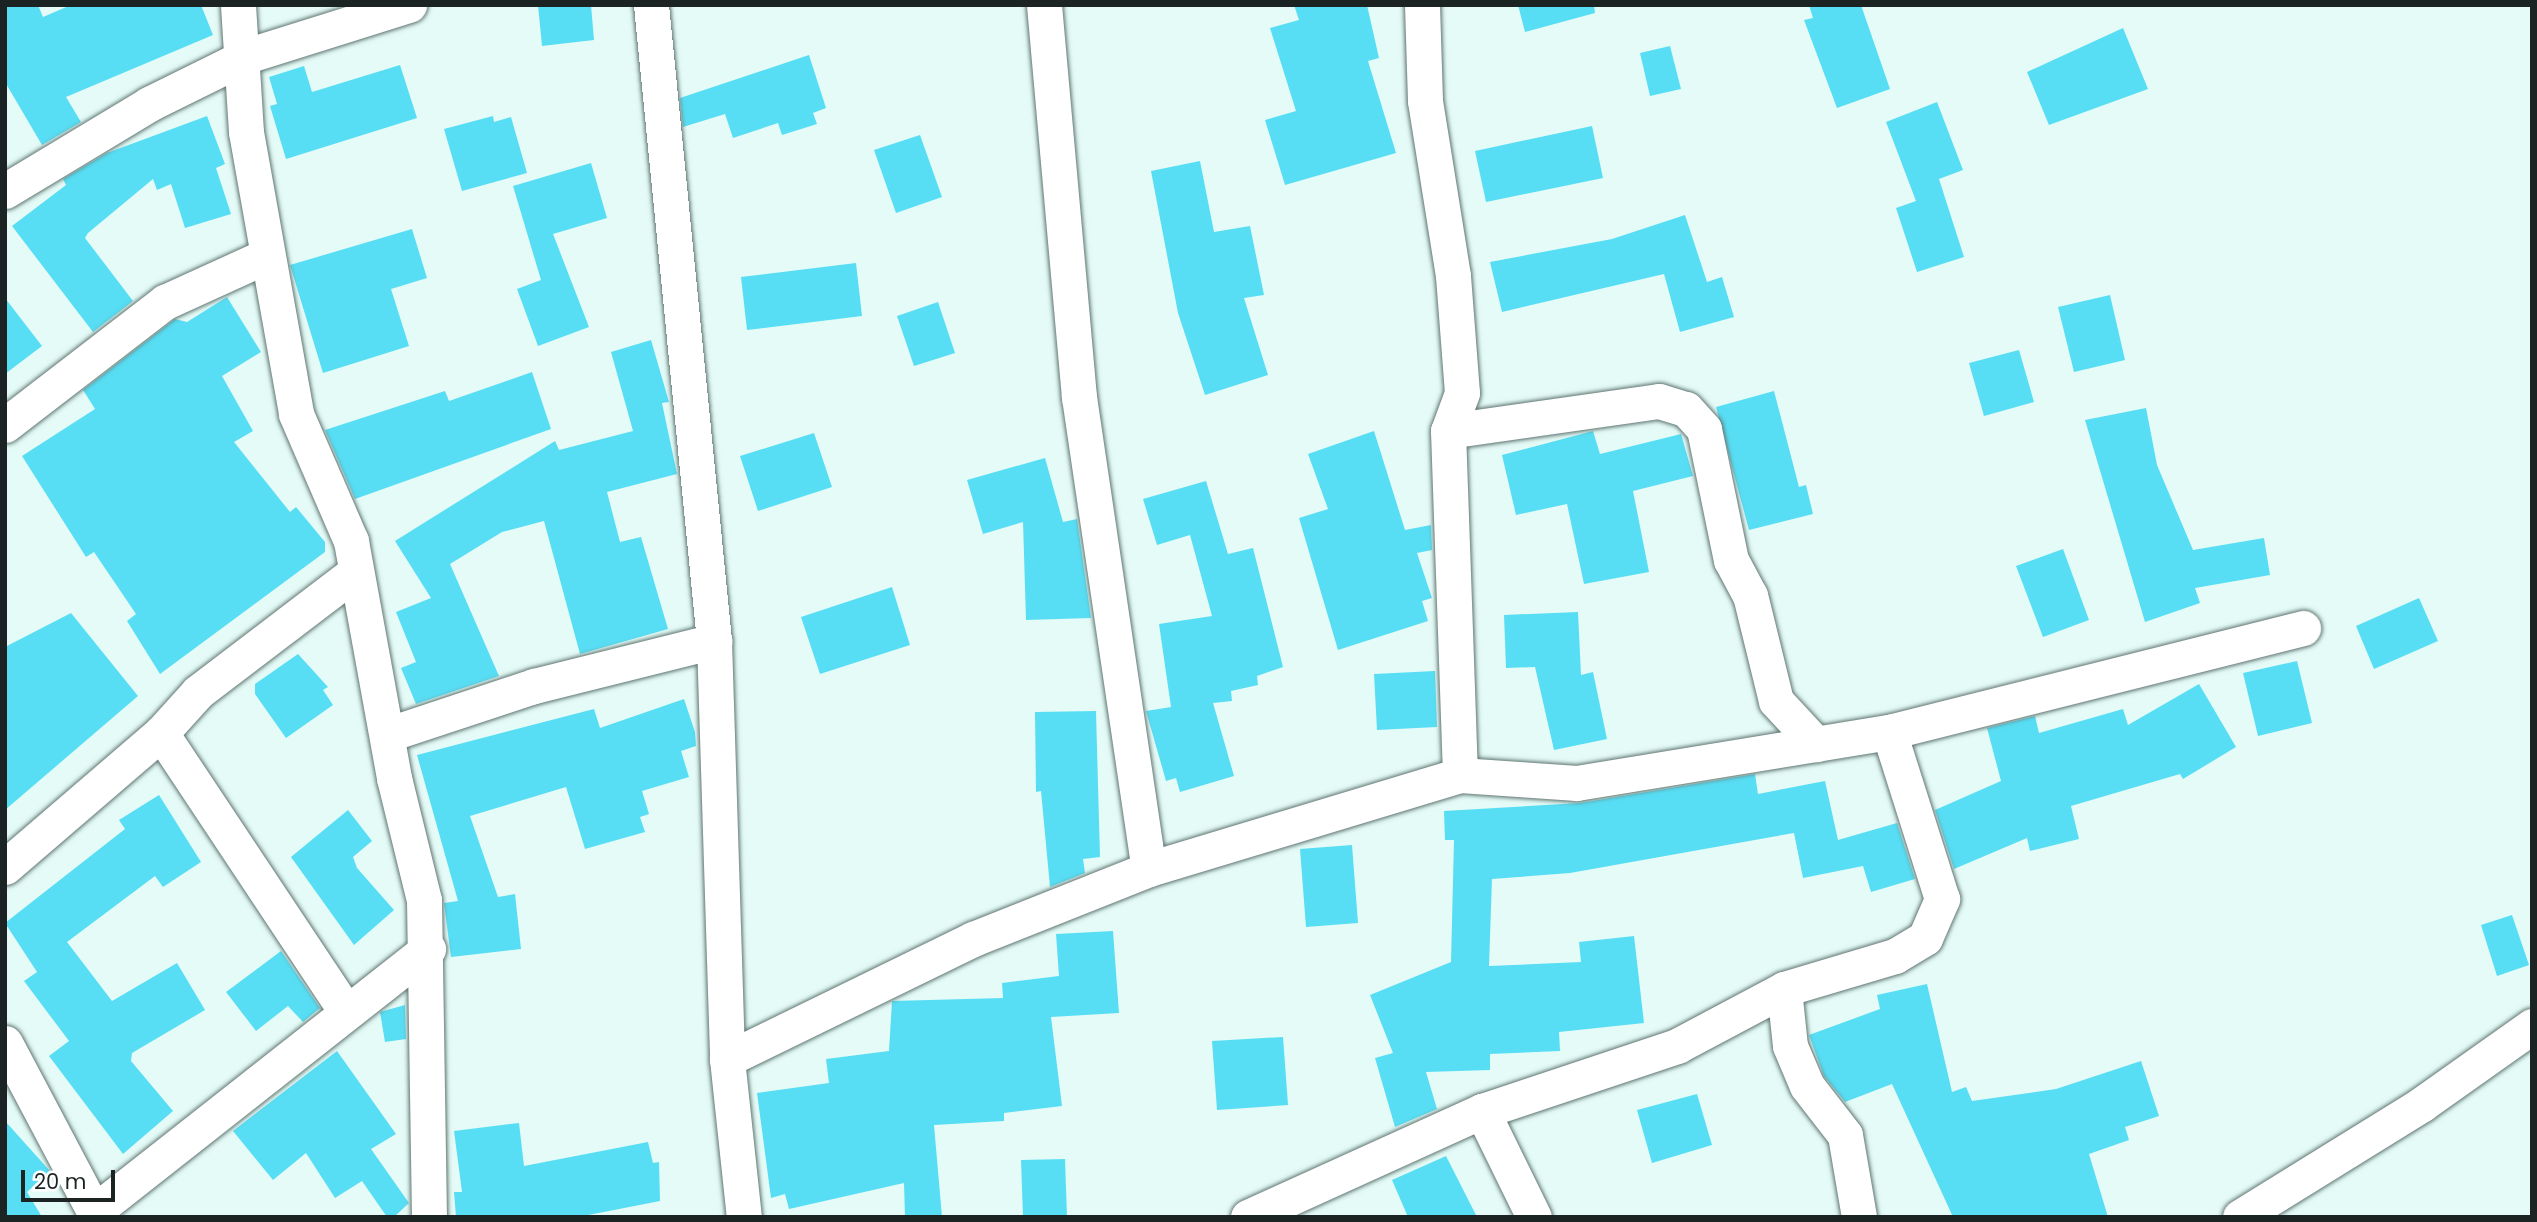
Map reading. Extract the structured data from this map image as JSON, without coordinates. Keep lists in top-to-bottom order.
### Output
{
  "scale_bar": "20 m"
}
